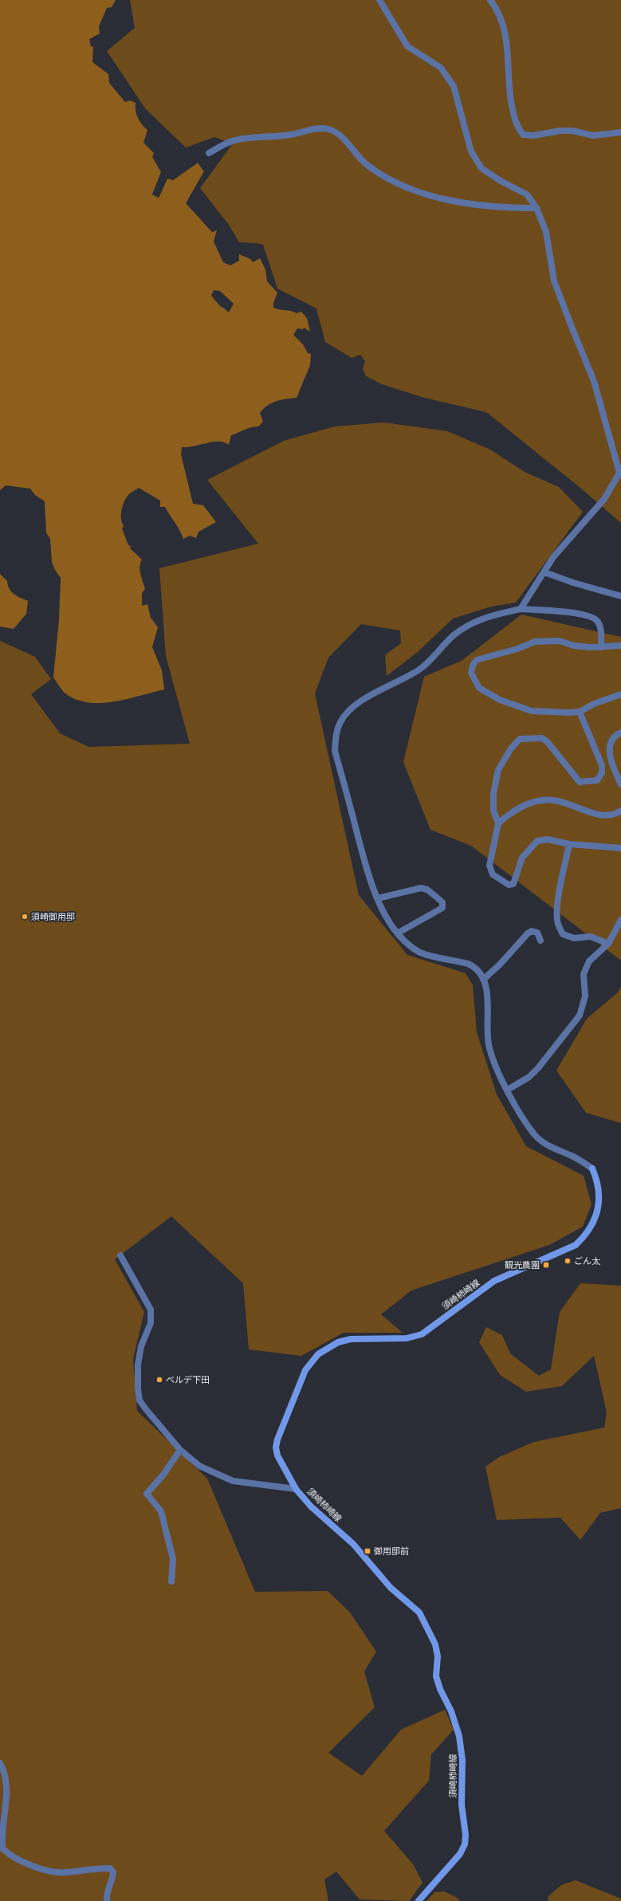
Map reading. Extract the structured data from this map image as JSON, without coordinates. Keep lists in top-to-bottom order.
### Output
{
  "streets": {
    "main road": ["須崎柿崎線"]
  },
  "places": {
    "other": ["須崎御用邸", "ごん太", "ベルデ下田"],
    "transit": ["観光農園", "御用邸前"]
  }
}
